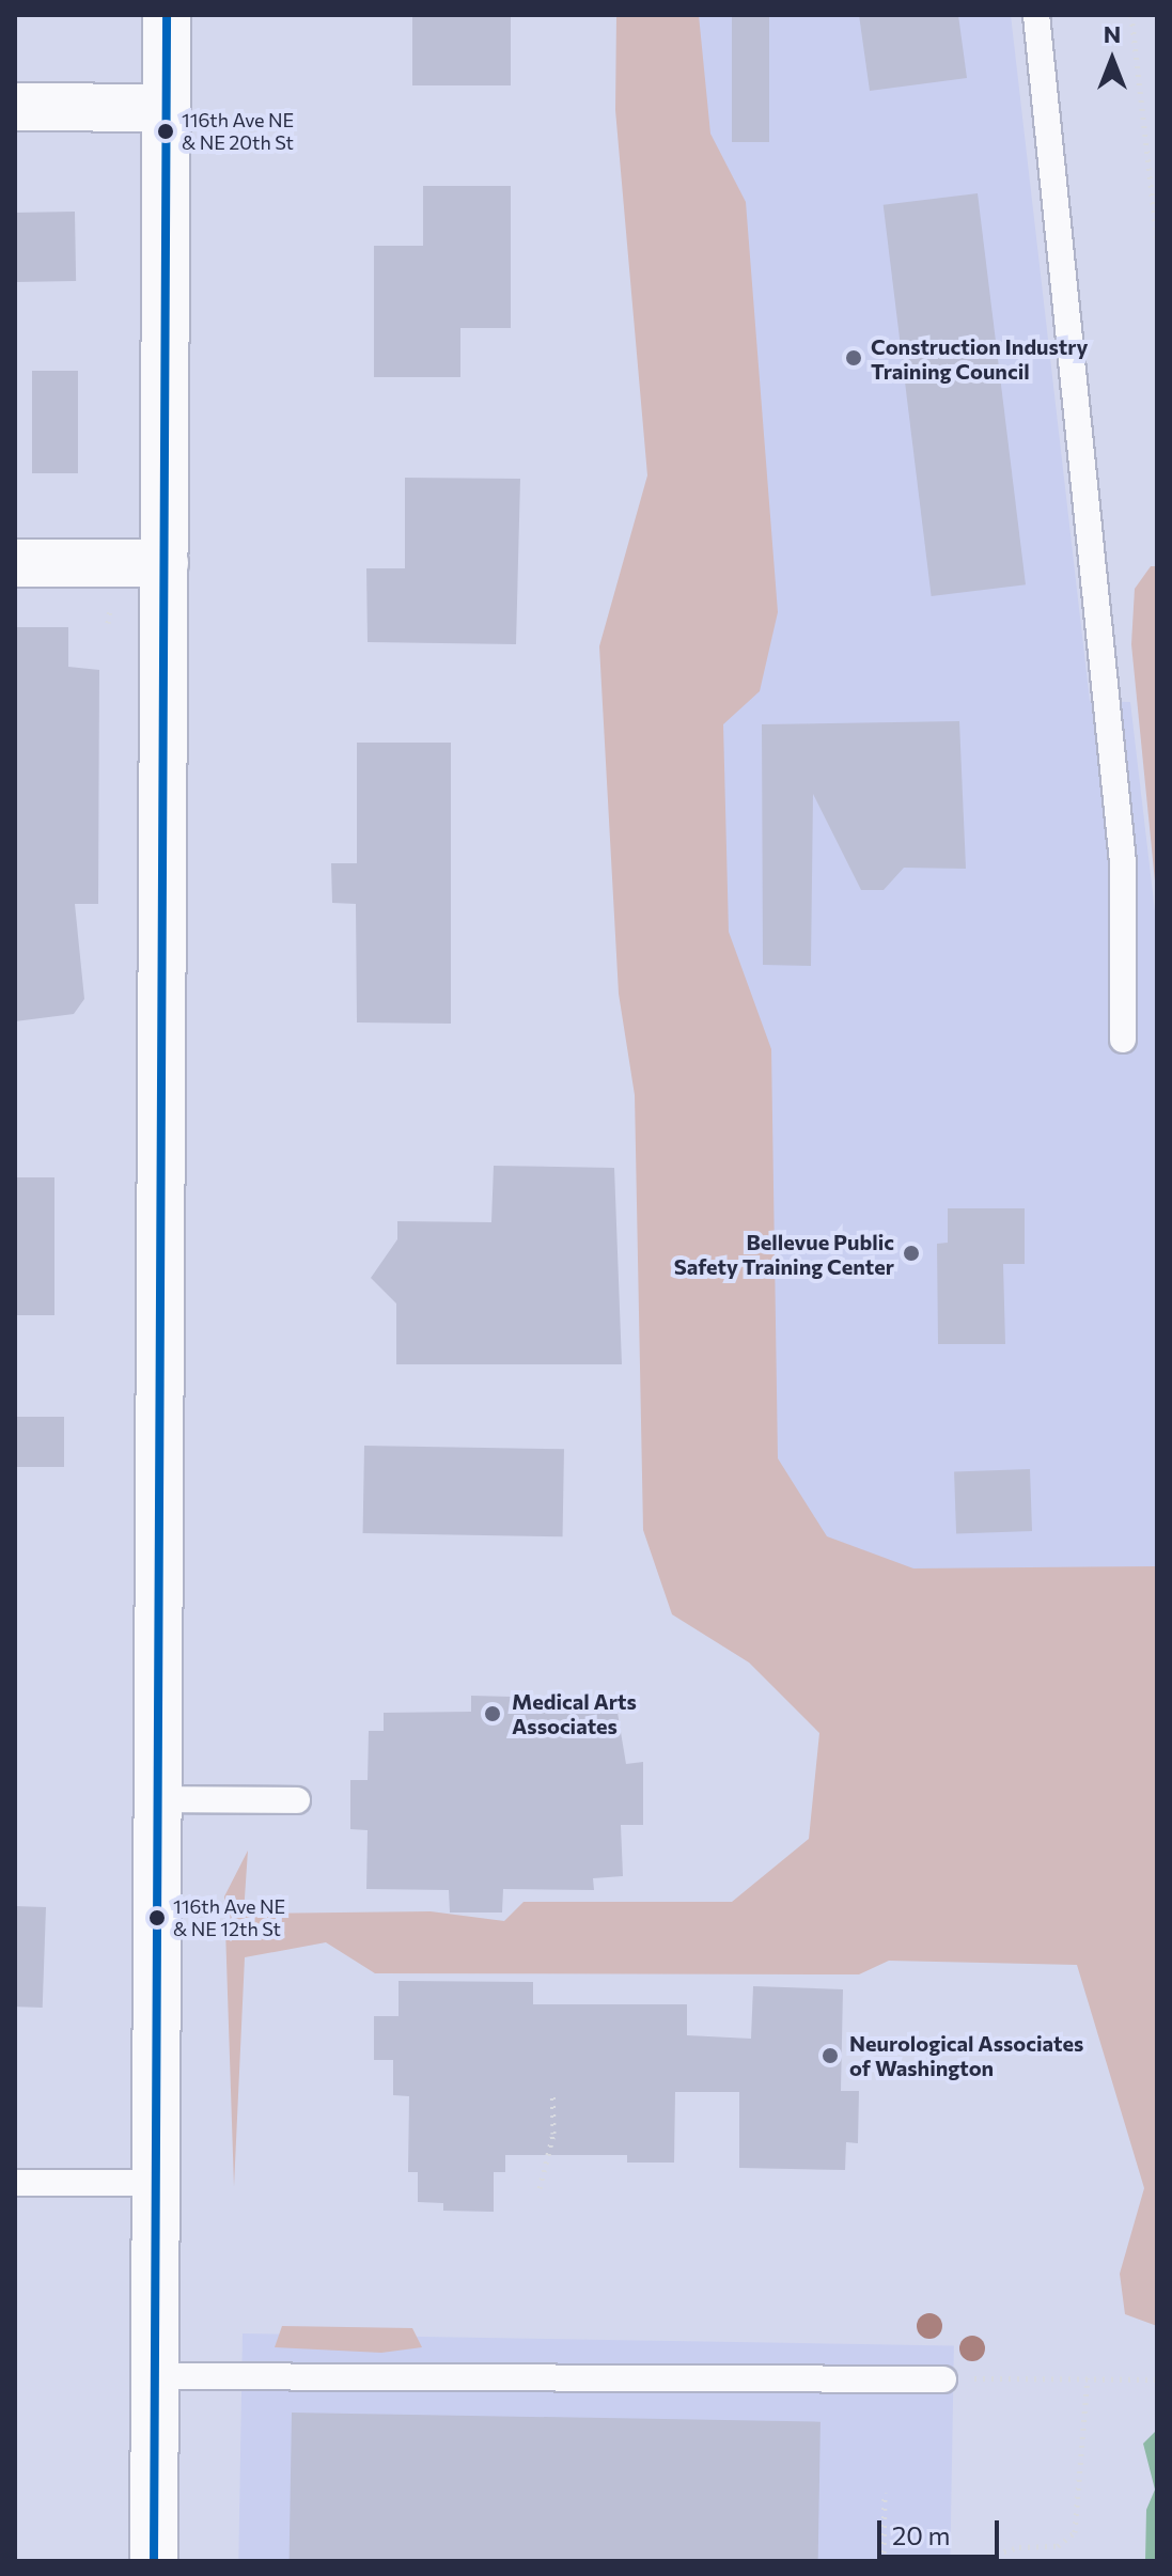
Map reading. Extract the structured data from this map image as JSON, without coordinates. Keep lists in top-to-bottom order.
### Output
{
  "places": [
    "116th Ave NE & NE 20th St",
    "Construction Industry Training Council",
    "Bellevue Public Safety Training Center",
    "Medical Arts Associates",
    "116th Ave NE & NE 12th St",
    "Neurological Associates of Washington"
  ],
  "scale_bar": "20 m",
  "north": "top"
}
